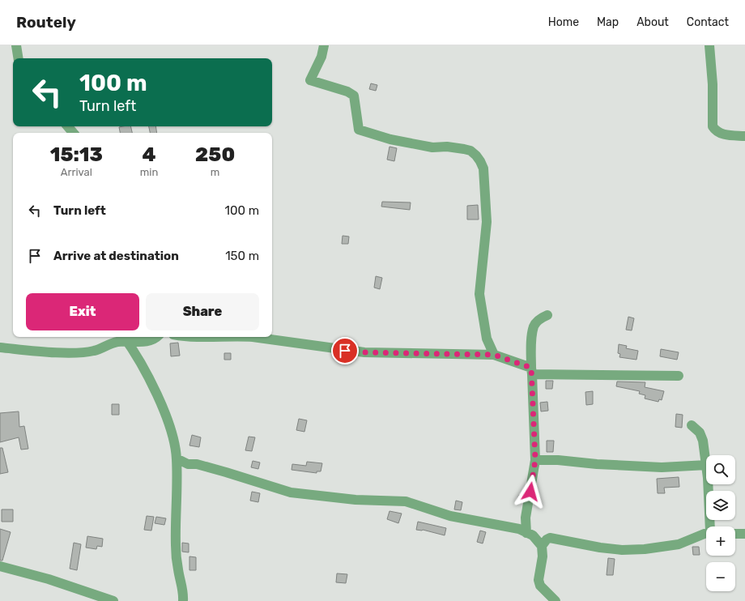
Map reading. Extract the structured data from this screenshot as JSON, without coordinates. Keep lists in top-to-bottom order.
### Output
{
  "page": {
    "header": "Routely",
    "nav": [
      "Home",
      "Map",
      "About",
      "Contact"
    ],
    "turn": ["100 m", "Turn left"],
    "eta": [
      "15:13",
      "Arrival",
      "4",
      "min",
      "250",
      "m"
    ],
    "list": [
      {
        "name": "Turn left",
        "value": "100 m"
      },
      {
        "name": "Arrive at destination",
        "value": "150 m"
      }
    ],
    "buttons": ["Exit", "Share"],
    "map_buttons": ["+", "−"]
  }
}
